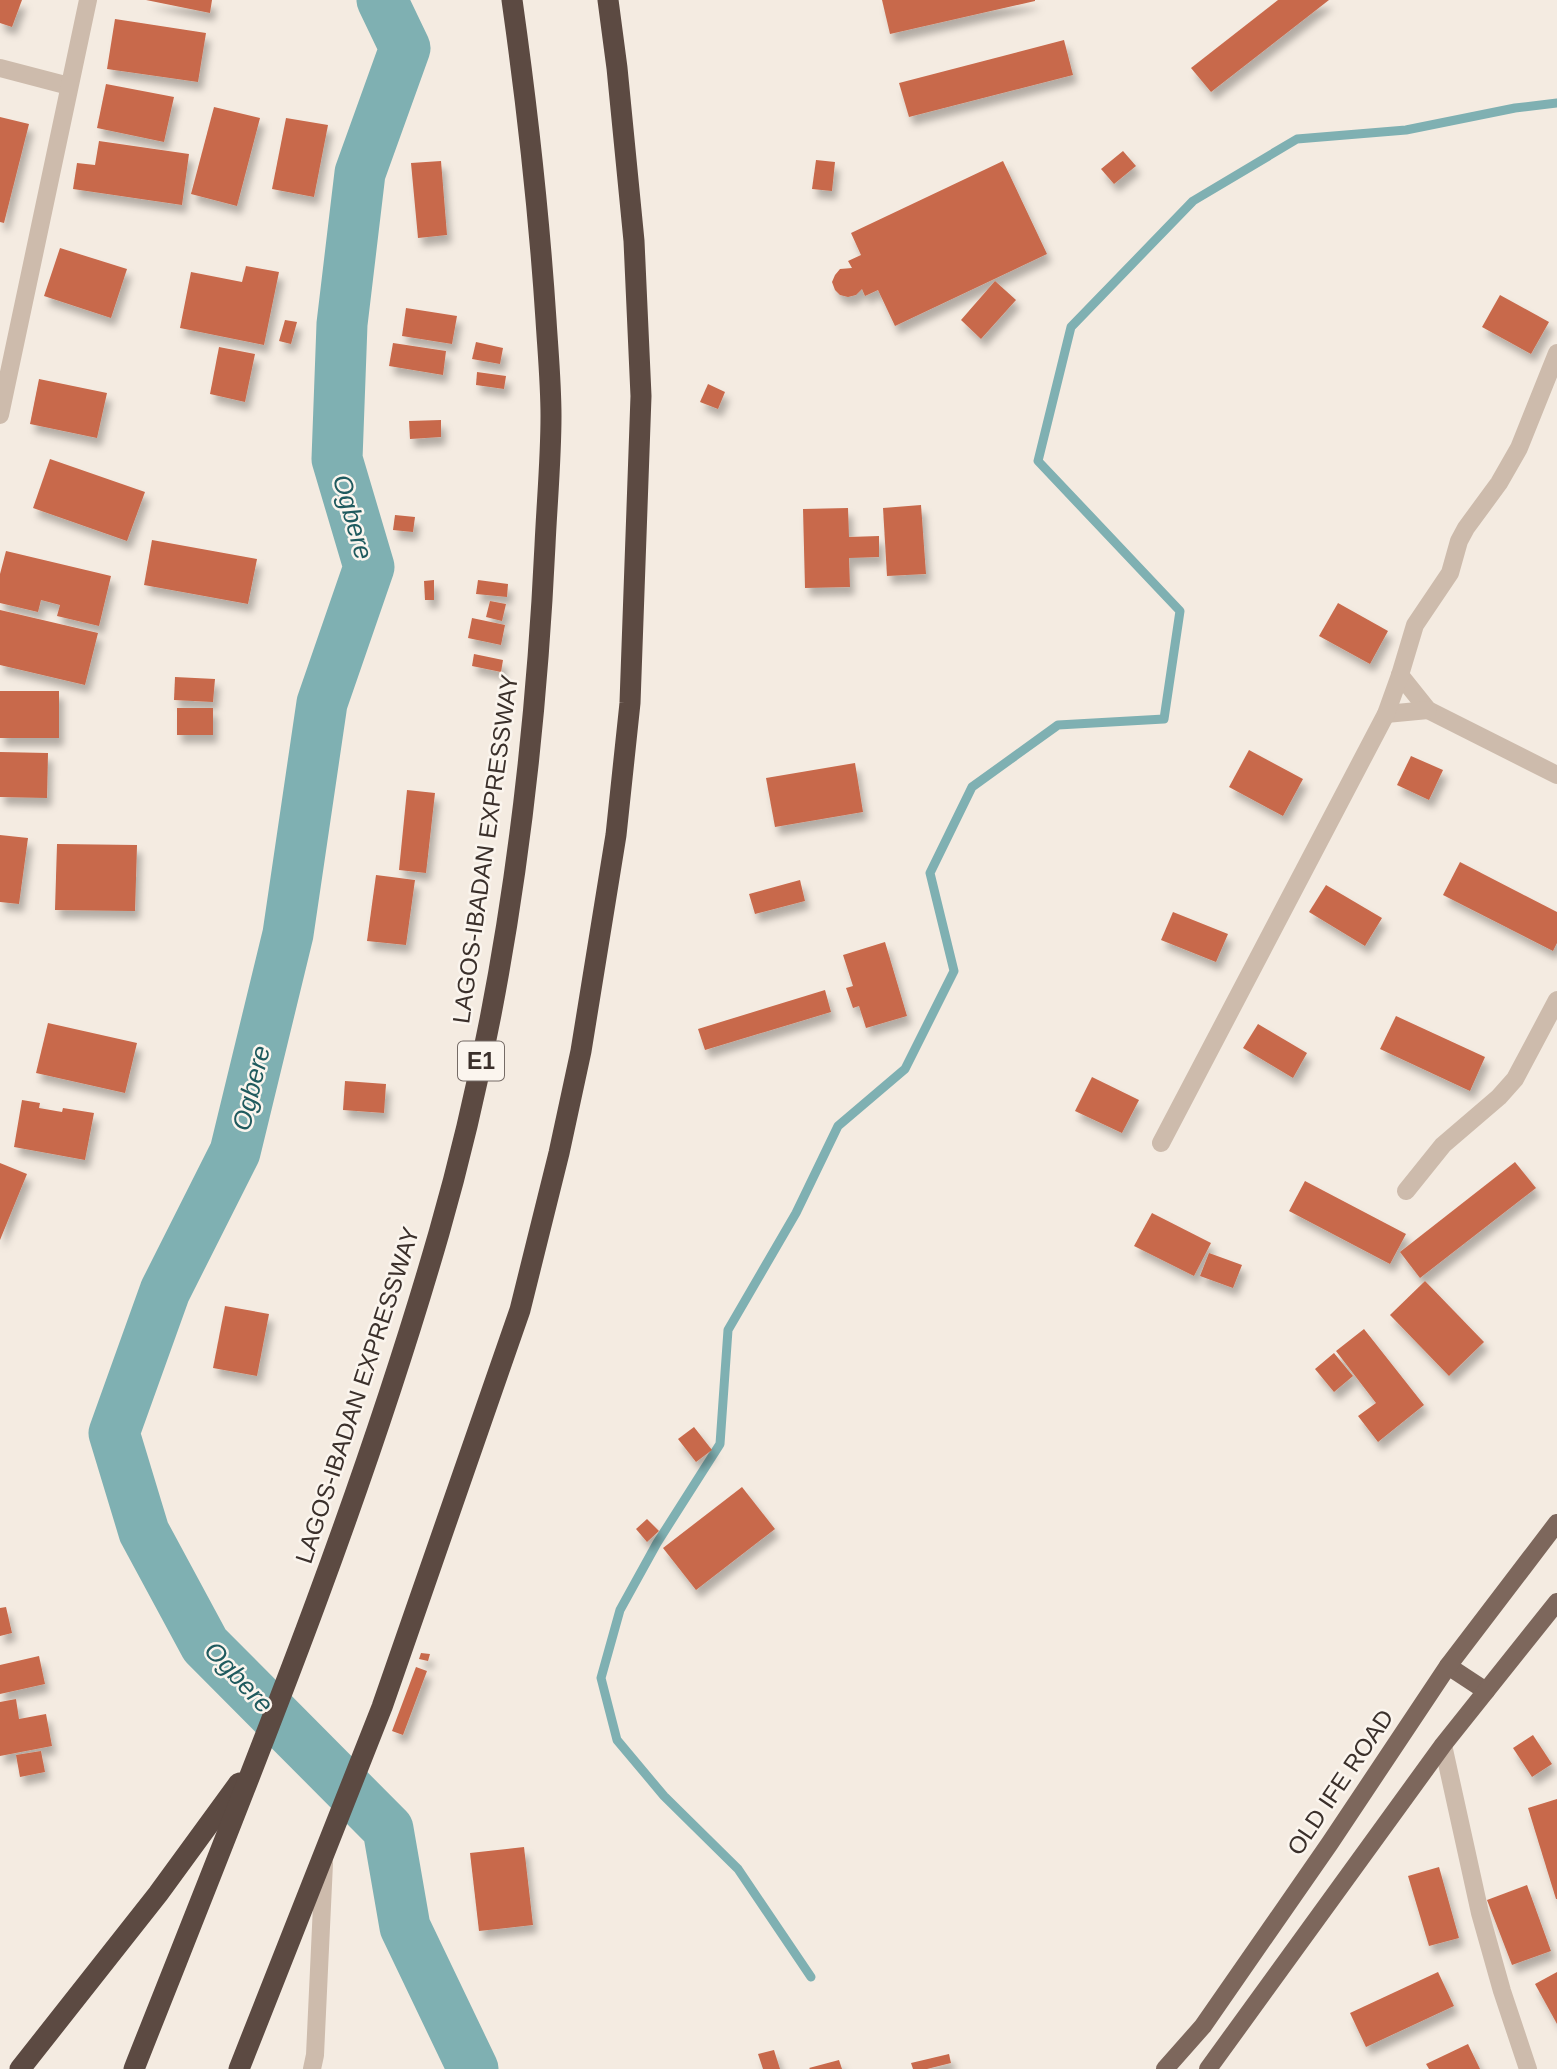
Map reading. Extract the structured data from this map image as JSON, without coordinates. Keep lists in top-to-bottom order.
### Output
{
  "streets": {
    "highway": ["LAGOS-IBADAN EXPRESSWAY", "E1"],
    "main road": ["OLD IFE ROAD"]
  },
  "water": ["Ogbere"]
}
